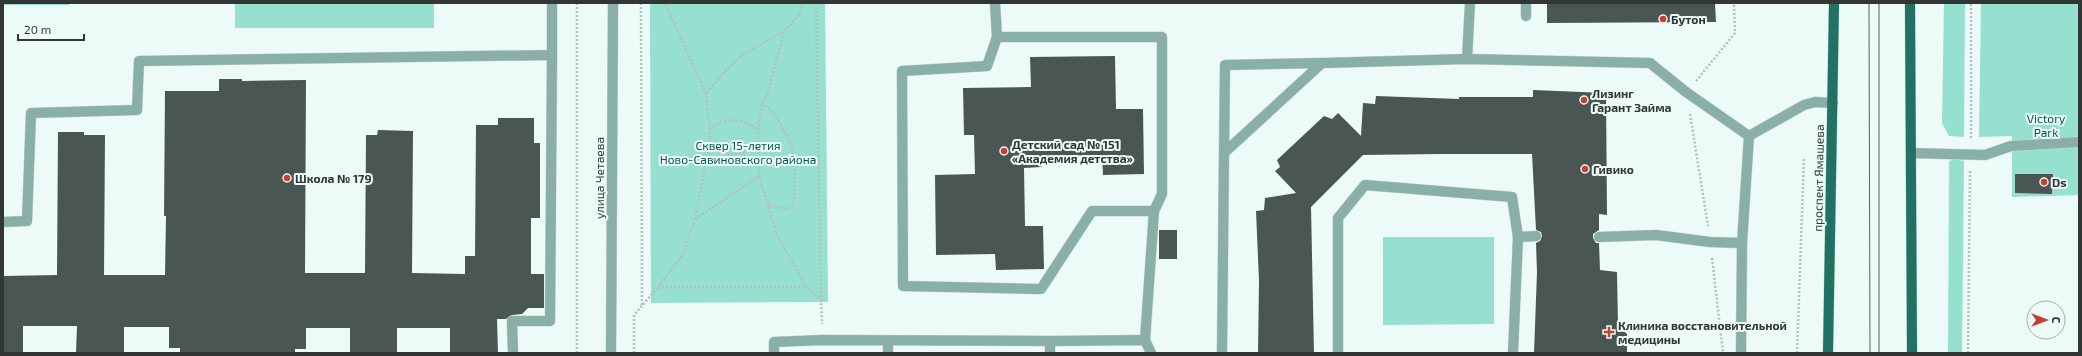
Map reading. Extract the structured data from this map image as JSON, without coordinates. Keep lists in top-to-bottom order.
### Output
{
  "streets": {
    "main road": ["проспект Ямашева"],
    "street": ["улица Четаева"]
  },
  "parks": ["Victory Park", "Сквер 15-летия Ново-Савиновского района"],
  "places": {
    "other": [
      "Бутон",
      "Лизинг Гарант Займа",
      "Детский сад № 151 «Академия детства»",
      "Гивико",
      "Школа № 179",
      "Ds"
    ],
    "health": ["Клиника восстановительной медицины"]
  },
  "scale_bar": "20 m",
  "north": "right"
}
